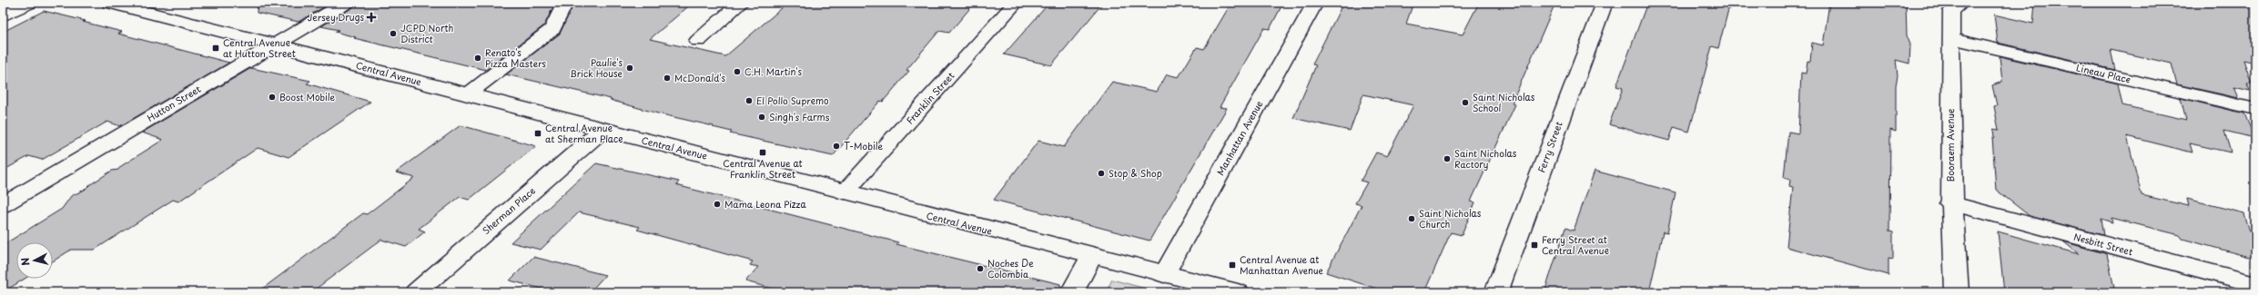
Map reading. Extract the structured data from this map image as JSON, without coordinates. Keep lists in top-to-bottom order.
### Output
{
  "streets": {
    "street": [
      "Central Avenue",
      "Lineau Place",
      "Franklin Street",
      "Hutton Street",
      "Manhattan Avenue",
      "Booraem Avenue",
      "Ferry Street",
      "Sherman Place",
      "Nesbitt Street"
    ]
  },
  "crossings": [
    ["Central Avenue", "Franklin Street"],
    ["Central Avenue", "Hutton Street"],
    ["Central Avenue", "Manhattan Avenue"],
    ["Central Avenue", "Sherman Place"],
    ["Lineau Place", "Booraem Avenue"],
    ["Booraem Avenue", "Nesbitt Street"]
  ],
  "places": {
    "health": ["Jersey Drugs"],
    "other": [
      "JCPD North District",
      "Renato's Pizza Masters",
      "Paulie's Brick House",
      "C.H. Martin's",
      "McDonald's",
      "Boost Mobile",
      "El Pollo Supremo",
      "Saint Nicholas School",
      "Singh's Farms",
      "T-Mobile",
      "Saint Nicholas Ractory",
      "Stop & Shop",
      "Mama Leona Pizza",
      "Saint Nicholas Church",
      "Noches De Colombia"
    ],
    "transit": [
      "Central Avenue at Hutton Street",
      "Central Avenue at Sherman Place",
      "Central Avenue at Franklin Street",
      "Ferry Street at Central Avenue",
      "Central Avenue at Manhattan Avenue"
    ]
  },
  "north": "left"
}
